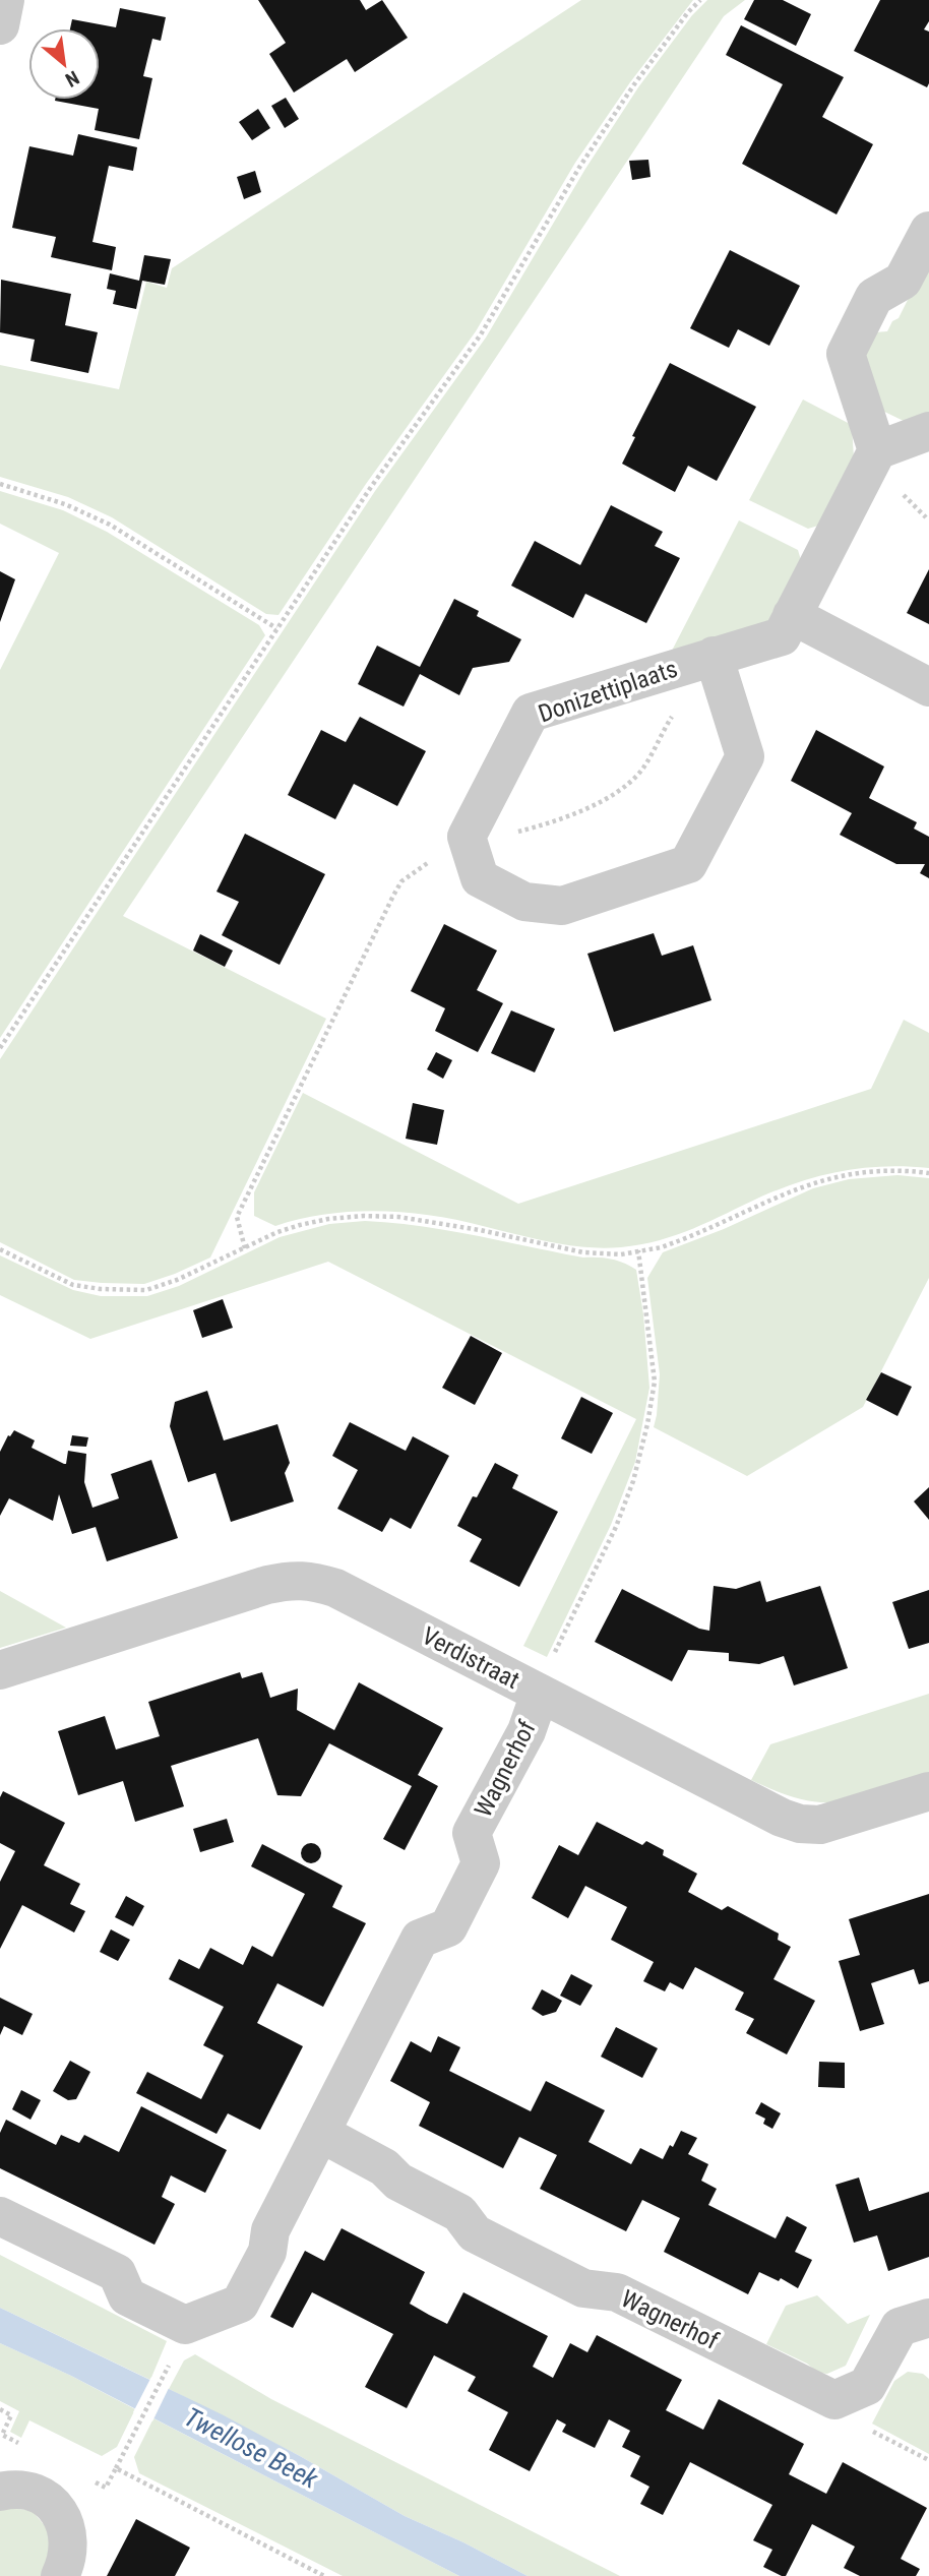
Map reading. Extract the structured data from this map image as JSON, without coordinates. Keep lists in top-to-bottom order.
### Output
{
  "streets": {
    "street": ["Donizettiplaats", "Verdistraat", "Wagnerhof"]
  },
  "crossings": [
    ["Verdistraat", "Wagnerhof"]
  ],
  "water": ["Twellose Beek"],
  "north": "bottom right"
}
